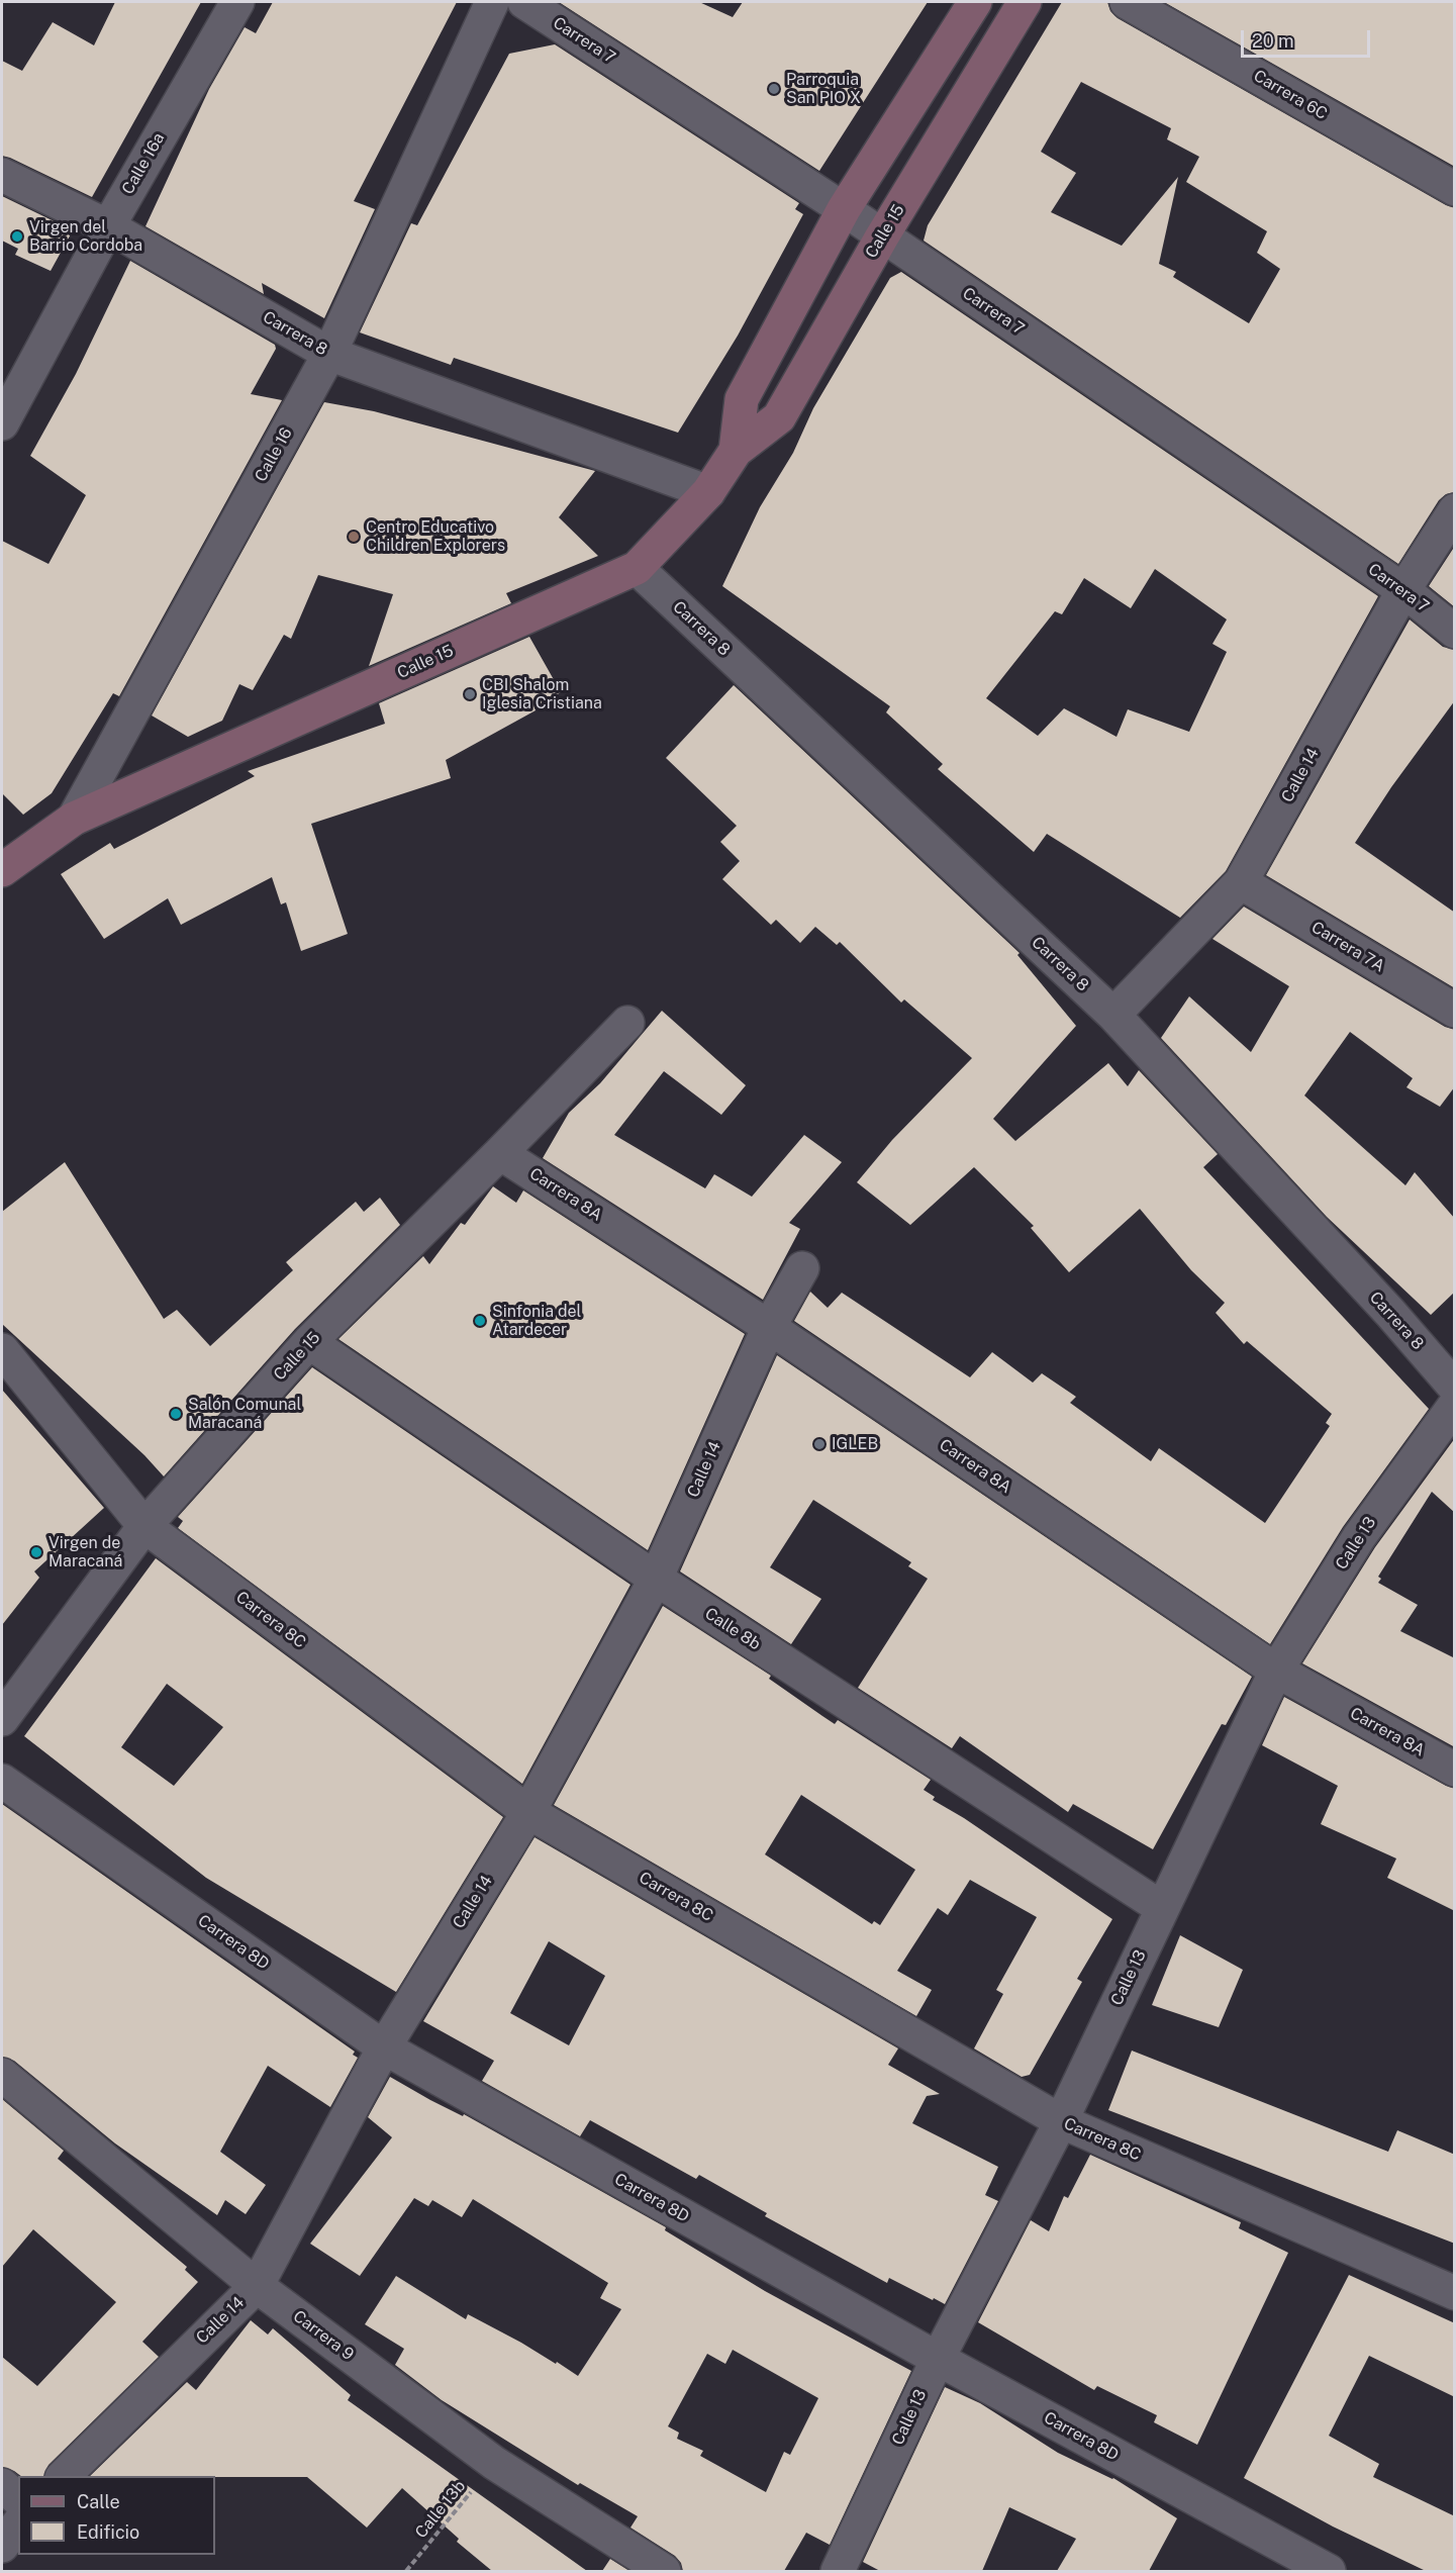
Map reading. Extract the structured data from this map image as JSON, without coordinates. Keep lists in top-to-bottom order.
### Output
{
  "streets": {
    "main road": ["Calle 15", "Calle 16"],
    "street": [
      "Carrera 7",
      "Carrera 6C",
      "Calle 16a",
      "Carrera 8",
      "Calle 14",
      "Carrera 7A",
      "Carrera 8A",
      "Calle 13",
      "Carrera 8C",
      "Calle 8b",
      "Carrera 8D",
      "Carrera 9"
    ],
    "path": ["Calle 13b"]
  },
  "crossings": [
    ["Carrera 7", "Calle 15"],
    ["Carrera 7", "Calle 14"],
    ["Calle 16a", "Carrera 8"],
    ["Calle 15", "Carrera 8"],
    ["Calle 15", "Calle 16"],
    ["Calle 15", "Carrera 8A"],
    ["Calle 15", "Carrera 8C"],
    ["Calle 15", "Calle 8b"],
    ["Carrera 8", "Calle 16"],
    ["Carrera 8", "Calle 14"],
    ["Calle 14", "Carrera 7A"],
    ["Calle 14", "Carrera 8A"],
    ["Calle 14", "Carrera 8C"],
    ["Calle 14", "Calle 8b"],
    ["Calle 14", "Carrera 8D"],
    ["Calle 14", "Carrera 9"],
    ["Carrera 8A", "Calle 13"],
    ["Calle 13", "Carrera 8C"],
    ["Calle 13", "Calle 8b"],
    ["Calle 13", "Carrera 8D"],
    ["Carrera 9", "Calle 13b"]
  ],
  "places": [
    "Parroquia San PIO X",
    "Virgen del Barrio Cordoba",
    "Centro Educativo Children Explorers",
    "CBI Shalom Iglesia Cristiana",
    "Sinfonia del Atardecer",
    "Salón Comunal Maracaná",
    "IGLEB",
    "Virgen de Maracaná"
  ],
  "legend": ["Calle", "Edificio"],
  "scale_bar": "20 m"
}
